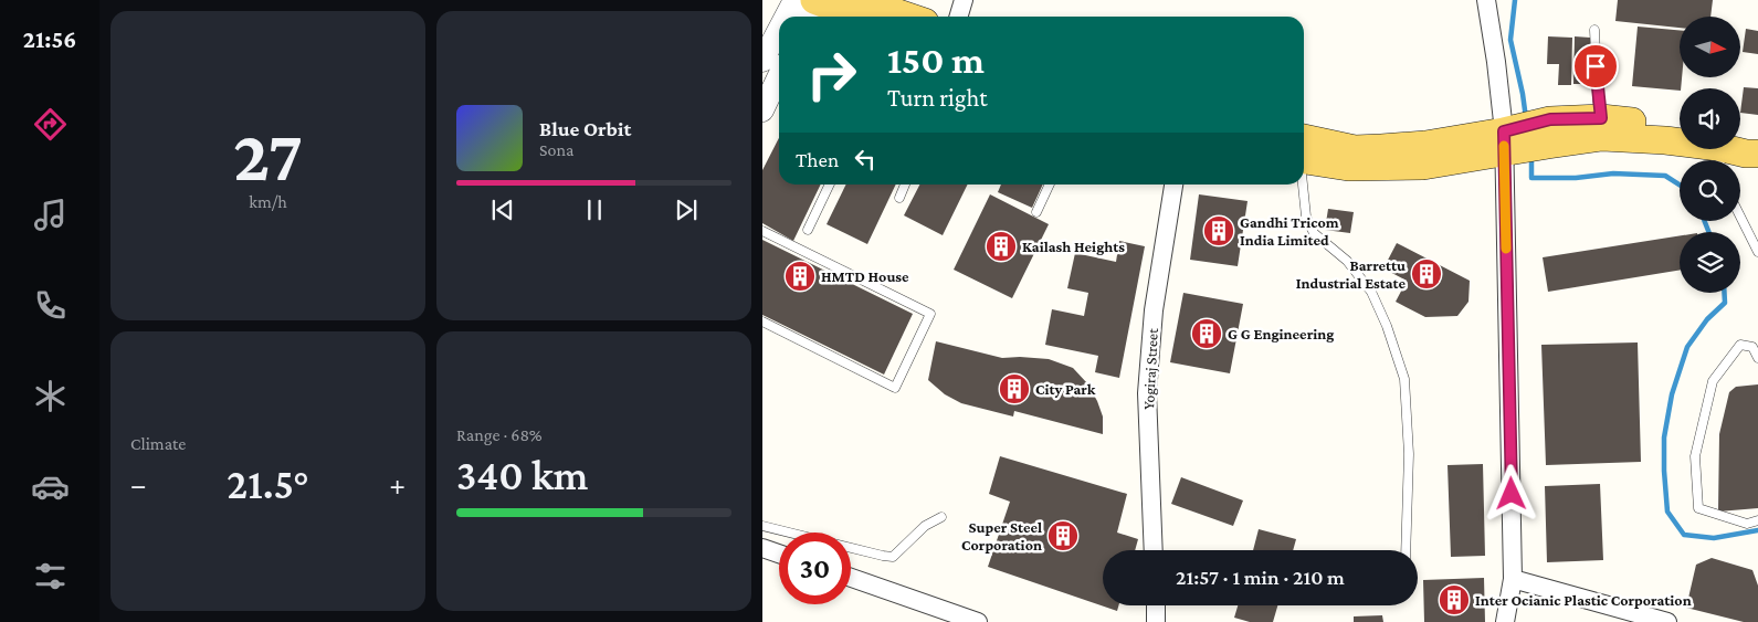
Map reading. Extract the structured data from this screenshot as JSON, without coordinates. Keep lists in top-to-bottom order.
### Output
{
  "streets": {
    "street": ["Yogiraj Street"]
  },
  "places": {
    "building": [
      "Gandhi Tricom India Limited",
      "Kailash Heights",
      "Barrettu Industrial Estate",
      "HMTD House",
      "G G Engineering",
      "City Park",
      "Super Steel Corporation",
      "Inter Ocianic Plastic Corporation"
    ]
  },
  "north": "right",
  "page": {
    "tabs": "21:56",
    "tile": [
      ["27", "km/h"],
      "Climate",
      ["Range · 68%", "340 km"]
    ],
    "turn": ["150 m", "Turn right"],
    "song": ["Blue Orbit", "Sona"],
    "then": "Then",
    "heat": ["−", "21.5°", "+"],
    "limit": "30",
    "trip": "21:57 · 1 min · 210 m"
  }
}
